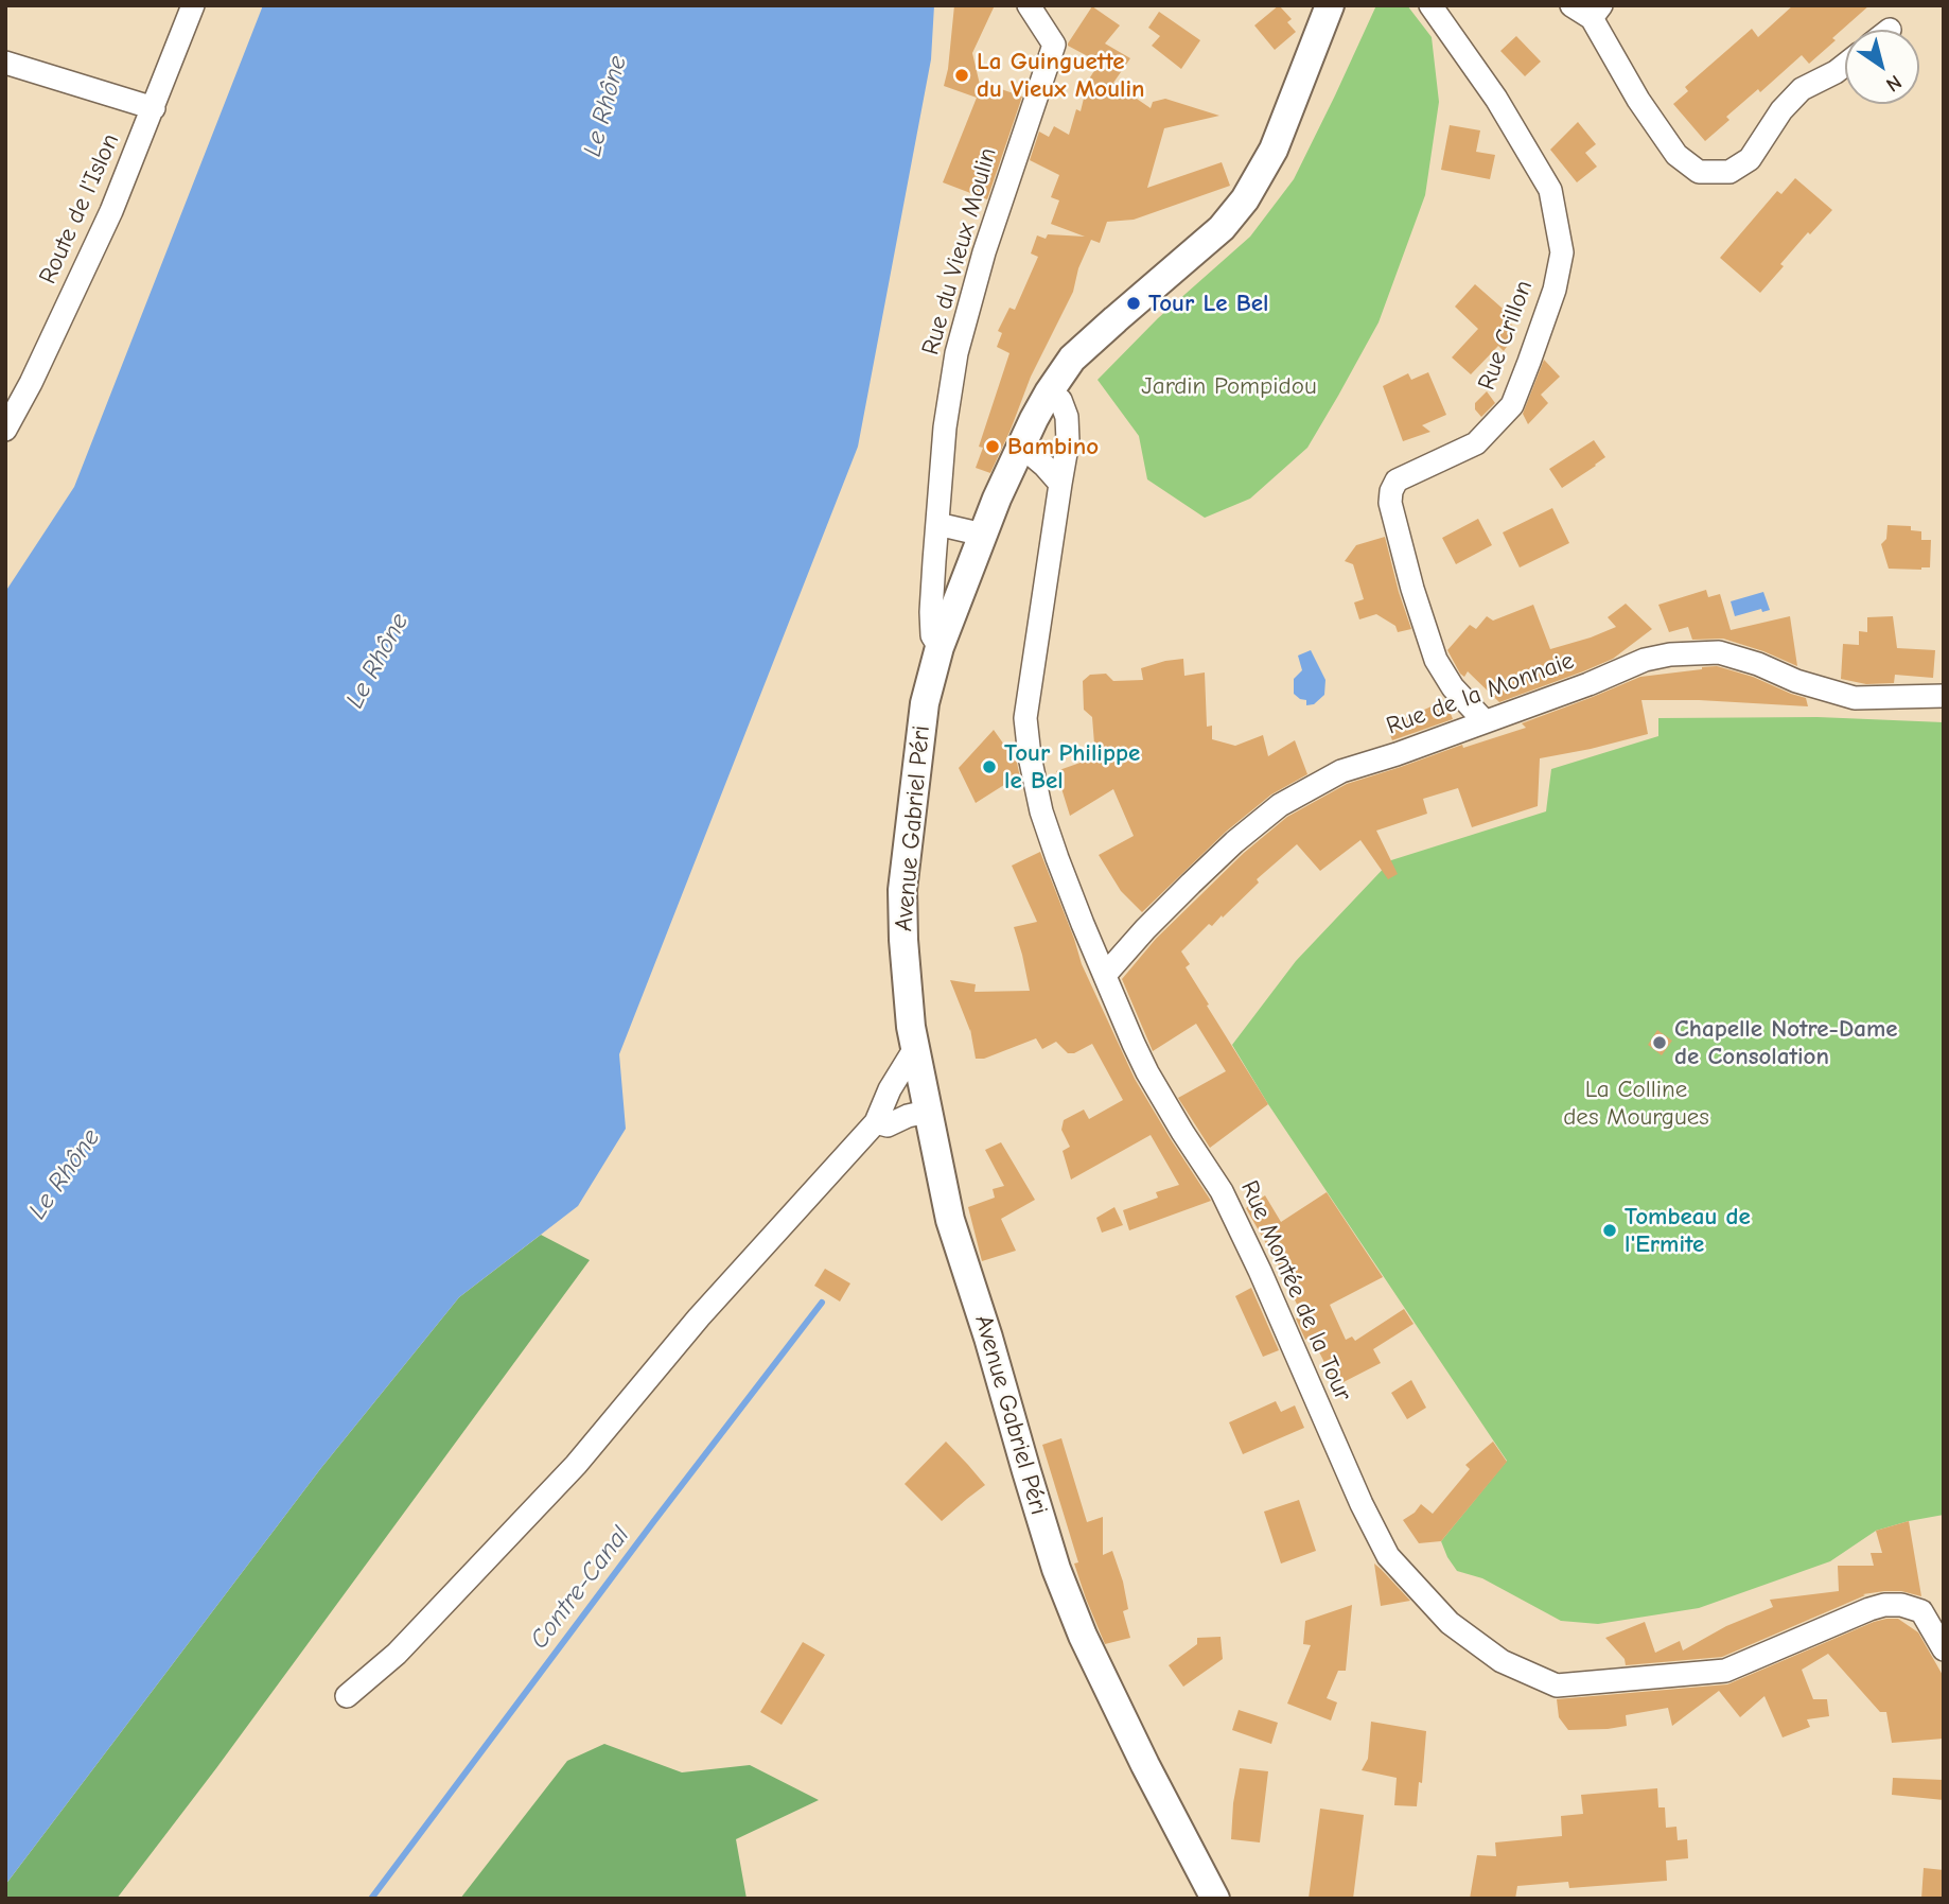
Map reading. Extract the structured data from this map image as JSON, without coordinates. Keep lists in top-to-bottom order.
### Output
{
  "streets": {
    "main road": ["Avenue Gabriel Péri"],
    "street": [
      "Route de l'Islon",
      "Rue du Vieux Moulin",
      "Rue Crillon",
      "Rue de la Monnaie",
      "Rue Montée de la Tour"
    ]
  },
  "crossings": [
    ["Rue du Vieux Moulin", "Avenue Gabriel Péri"],
    ["Rue Crillon", "Rue de la Monnaie"],
    ["Rue de la Monnaie", "Rue Montée de la Tour"],
    ["Avenue Gabriel Péri", "Rue Montée de la Tour"]
  ],
  "water": ["Le Rhône", "Contre-Canal"],
  "parks": ["Jardin Pompidou", "La Colline des Mourgues"],
  "places": [
    "La Guinguette du Vieux Moulin",
    "Tour Le Bel",
    "Bambino",
    "Tour Philippe le Bel",
    "Chapelle Notre-Dame de Consolation",
    "Tombeau de l'Ermite"
  ],
  "north": "bottom right"
}
